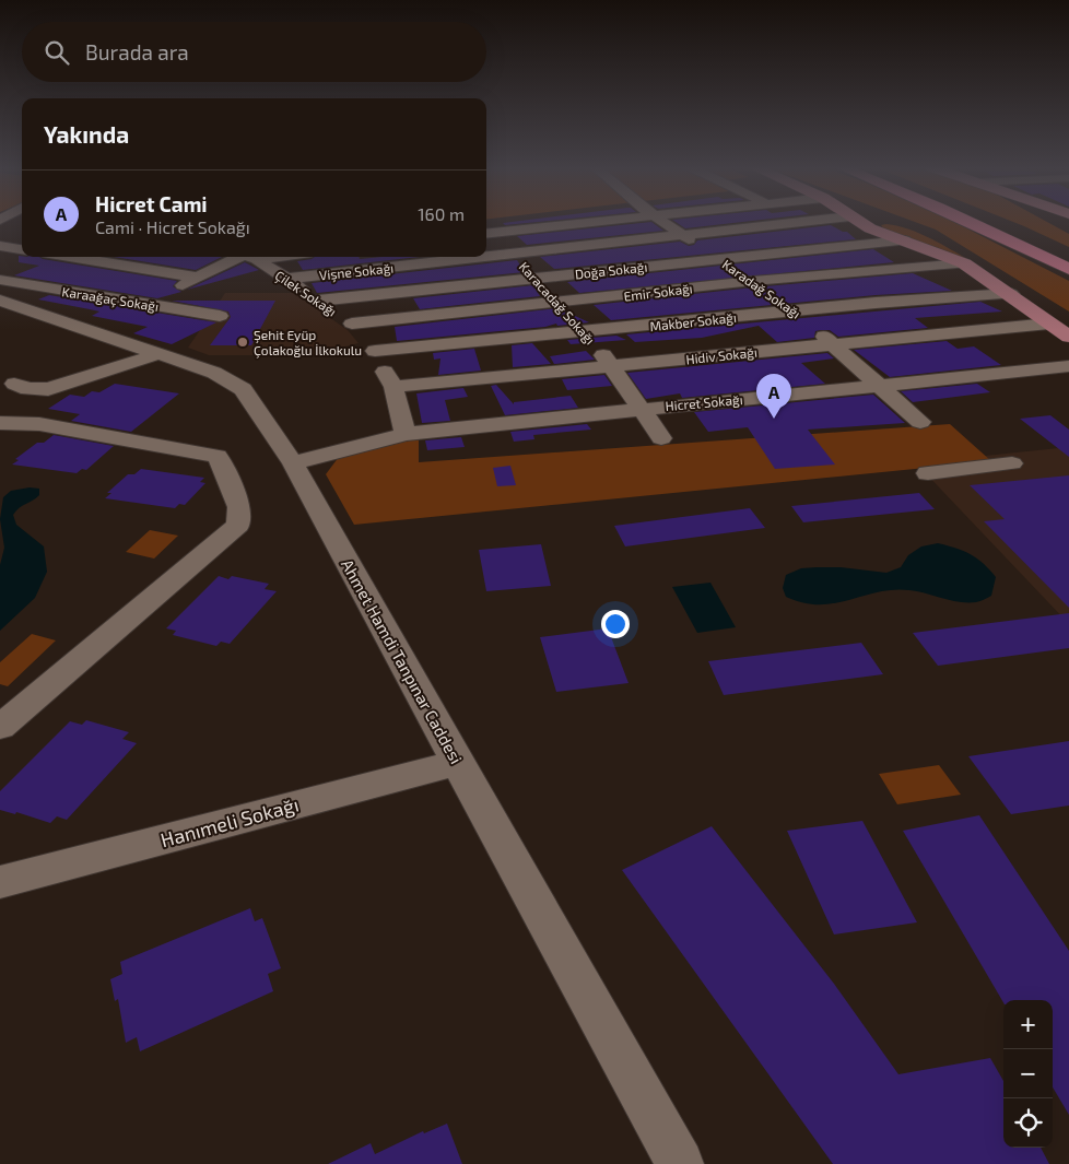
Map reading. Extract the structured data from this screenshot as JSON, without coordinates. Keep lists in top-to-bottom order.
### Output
{
  "streets": {
    "street": [
      "Doğa Sokağı",
      "Vişne Sokağı",
      "Karadağ Sokağı",
      "Emir Sokağı",
      "Çilek Sokağı",
      "Karaağaç Sokağı",
      "Karacadağ Sokağı",
      "Makber Sokağı",
      "Hidiv Sokağı",
      "Hicret Sokağı",
      "Ahmet Hamdi Tanpınar Caddesi",
      "Hanımeli Sokağı"
    ]
  },
  "crossings": [
    ["Doğa Sokağı", "Karadağ Sokağı"],
    ["Doğa Sokağı", "Çilek Sokağı"],
    ["Doğa Sokağı", "Karacadağ Sokağı"],
    ["Vişne Sokağı", "Karadağ Sokağı"],
    ["Vişne Sokağı", "Çilek Sokağı"],
    ["Vişne Sokağı", "Karacadağ Sokağı"],
    ["Karadağ Sokağı", "Emir Sokağı"],
    ["Karadağ Sokağı", "Makber Sokağı"],
    ["Karadağ Sokağı", "Hidiv Sokağı"],
    ["Karadağ Sokağı", "Hicret Sokağı"],
    ["Emir Sokağı", "Çilek Sokağı"],
    ["Emir Sokağı", "Karacadağ Sokağı"],
    ["Çilek Sokağı", "Makber Sokağı"],
    ["Çilek Sokağı", "Hidiv Sokağı"],
    ["Çilek Sokağı", "Hicret Sokağı"],
    ["Karacadağ Sokağı", "Makber Sokağı"],
    ["Karacadağ Sokağı", "Hidiv Sokağı"],
    ["Karacadağ Sokağı", "Hicret Sokağı"],
    ["Hicret Sokağı", "Ahmet Hamdi Tanpınar Caddesi"],
    ["Ahmet Hamdi Tanpınar Caddesi", "Hanımeli Sokağı"]
  ],
  "places": ["Şehit Eyüp Çolakoğlu İlkokulu"],
  "page": {
    "search": "Burada ara",
    "heading": "Yakında",
    "list": [
      {
        "mark": "A",
        "name": "Hicret Cami",
        "note": "Cami · Hicret Sokağı",
        "value": "160 m"
      }
    ],
    "pins": "A",
    "map_buttons": ["+", "−"]
  }
}
